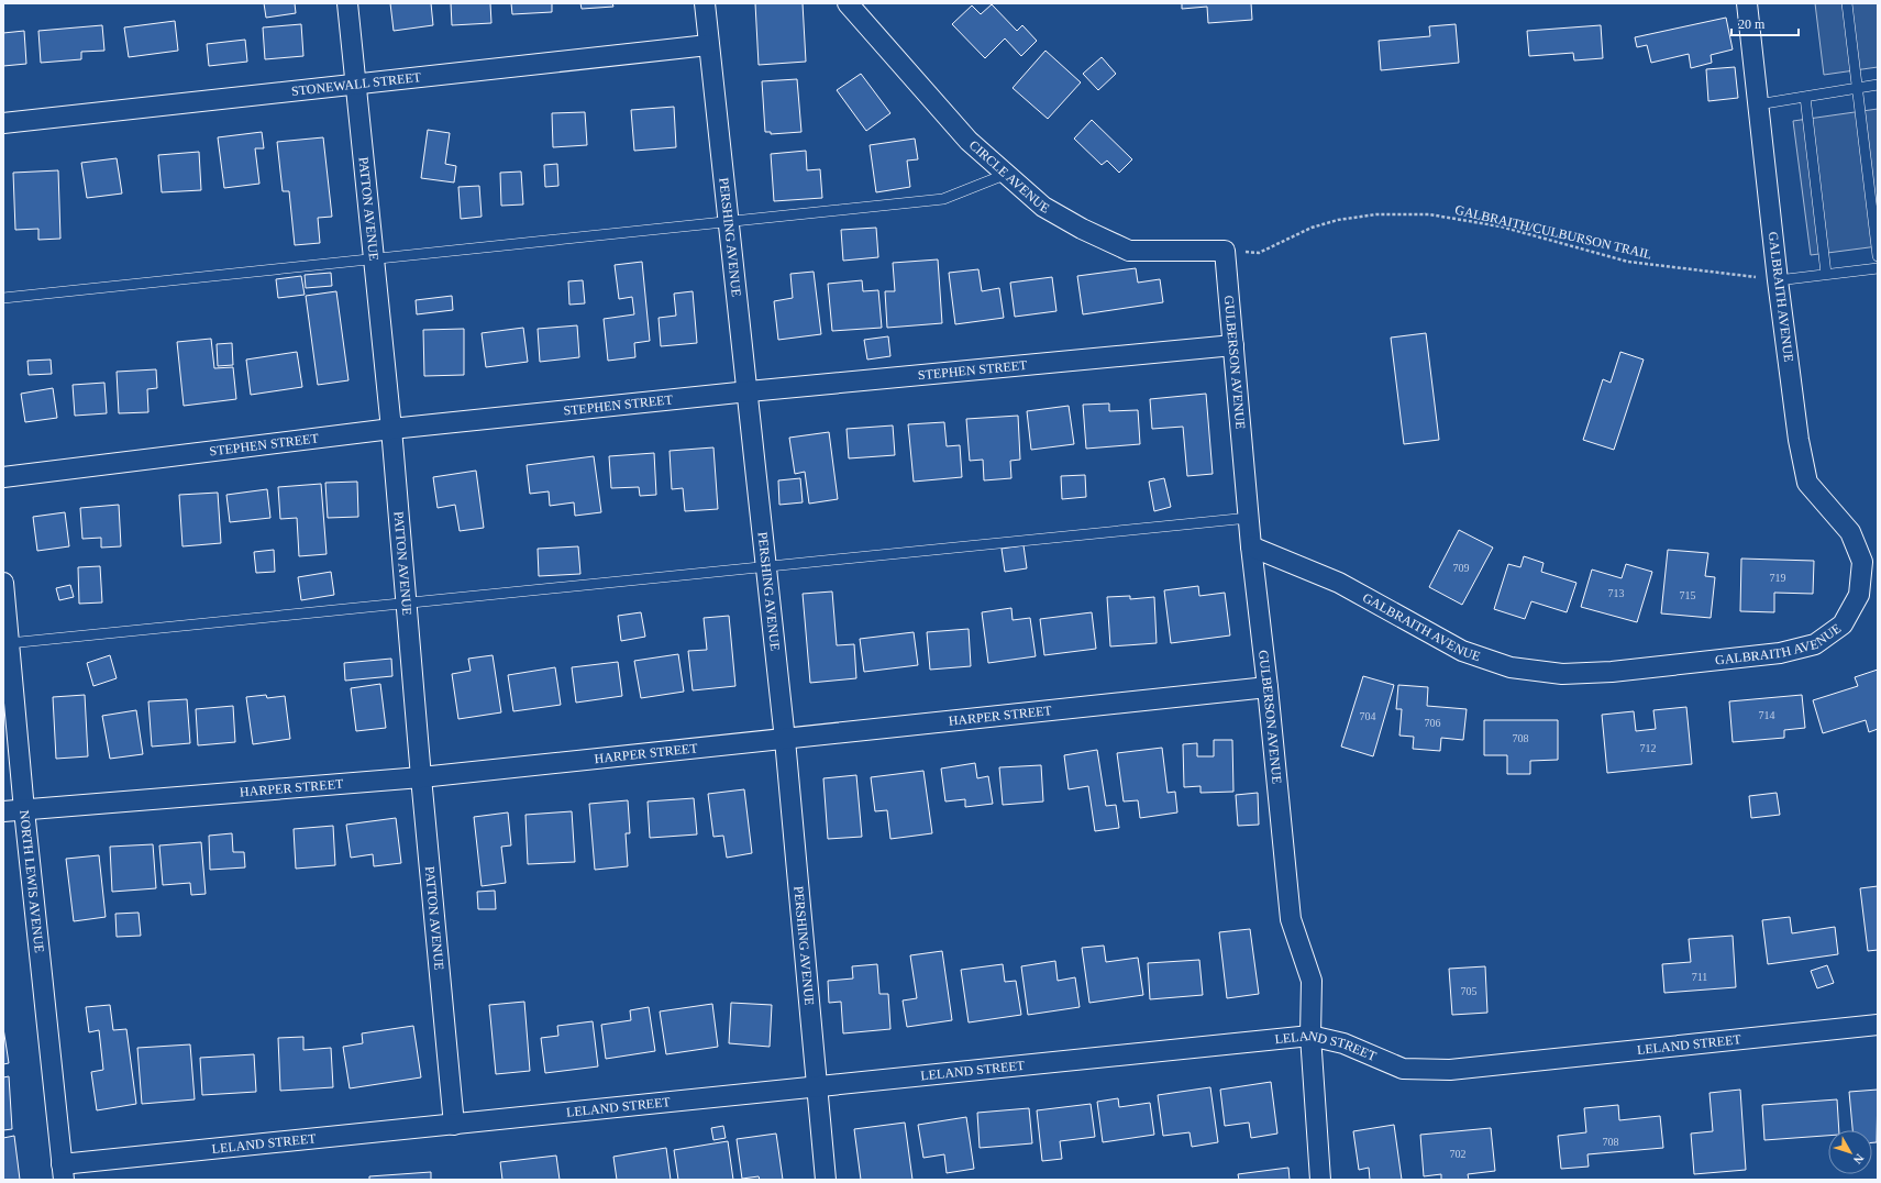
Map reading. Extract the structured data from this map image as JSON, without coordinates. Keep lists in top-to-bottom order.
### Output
{
  "streets": {
    "street": [
      "STONEWALL STREET",
      "CIRCLE AVENUE",
      "PATTON AVENUE",
      "PERSHING AVENUE",
      "GALBRAITH AVENUE",
      "GULBERSON AVENUE",
      "STEPHEN STREET",
      "HARPER STREET",
      "NORTH LEWIS AVENUE",
      "LELAND STREET"
    ],
    "path": ["GALBRAITH/CULBURSON TRAIL"]
  },
  "crossings": [
    ["STONEWALL STREET", "PATTON AVENUE"],
    ["STONEWALL STREET", "PERSHING AVENUE"],
    ["CIRCLE AVENUE", "GALBRAITH/CULBURSON TRAIL"],
    ["CIRCLE AVENUE", "GULBERSON AVENUE"],
    ["PATTON AVENUE", "STEPHEN STREET"],
    ["PATTON AVENUE", "HARPER STREET"],
    ["PATTON AVENUE", "LELAND STREET"],
    ["GALBRAITH/CULBURSON TRAIL", "GALBRAITH AVENUE"],
    ["GALBRAITH/CULBURSON TRAIL", "GULBERSON AVENUE"],
    ["PERSHING AVENUE", "STEPHEN STREET"],
    ["PERSHING AVENUE", "HARPER STREET"],
    ["PERSHING AVENUE", "LELAND STREET"],
    ["GALBRAITH AVENUE", "GULBERSON AVENUE"],
    ["GULBERSON AVENUE", "STEPHEN STREET"],
    ["GULBERSON AVENUE", "HARPER STREET"],
    ["GULBERSON AVENUE", "LELAND STREET"],
    ["HARPER STREET", "NORTH LEWIS AVENUE"],
    ["NORTH LEWIS AVENUE", "LELAND STREET"]
  ],
  "house_numbers": [
    "709",
    "719",
    "713",
    "715",
    "714",
    "704",
    "706",
    "708",
    "712",
    "711",
    "705",
    "708",
    "702"
  ],
  "scale_bar": "20 m",
  "north": "bottom right"
}
